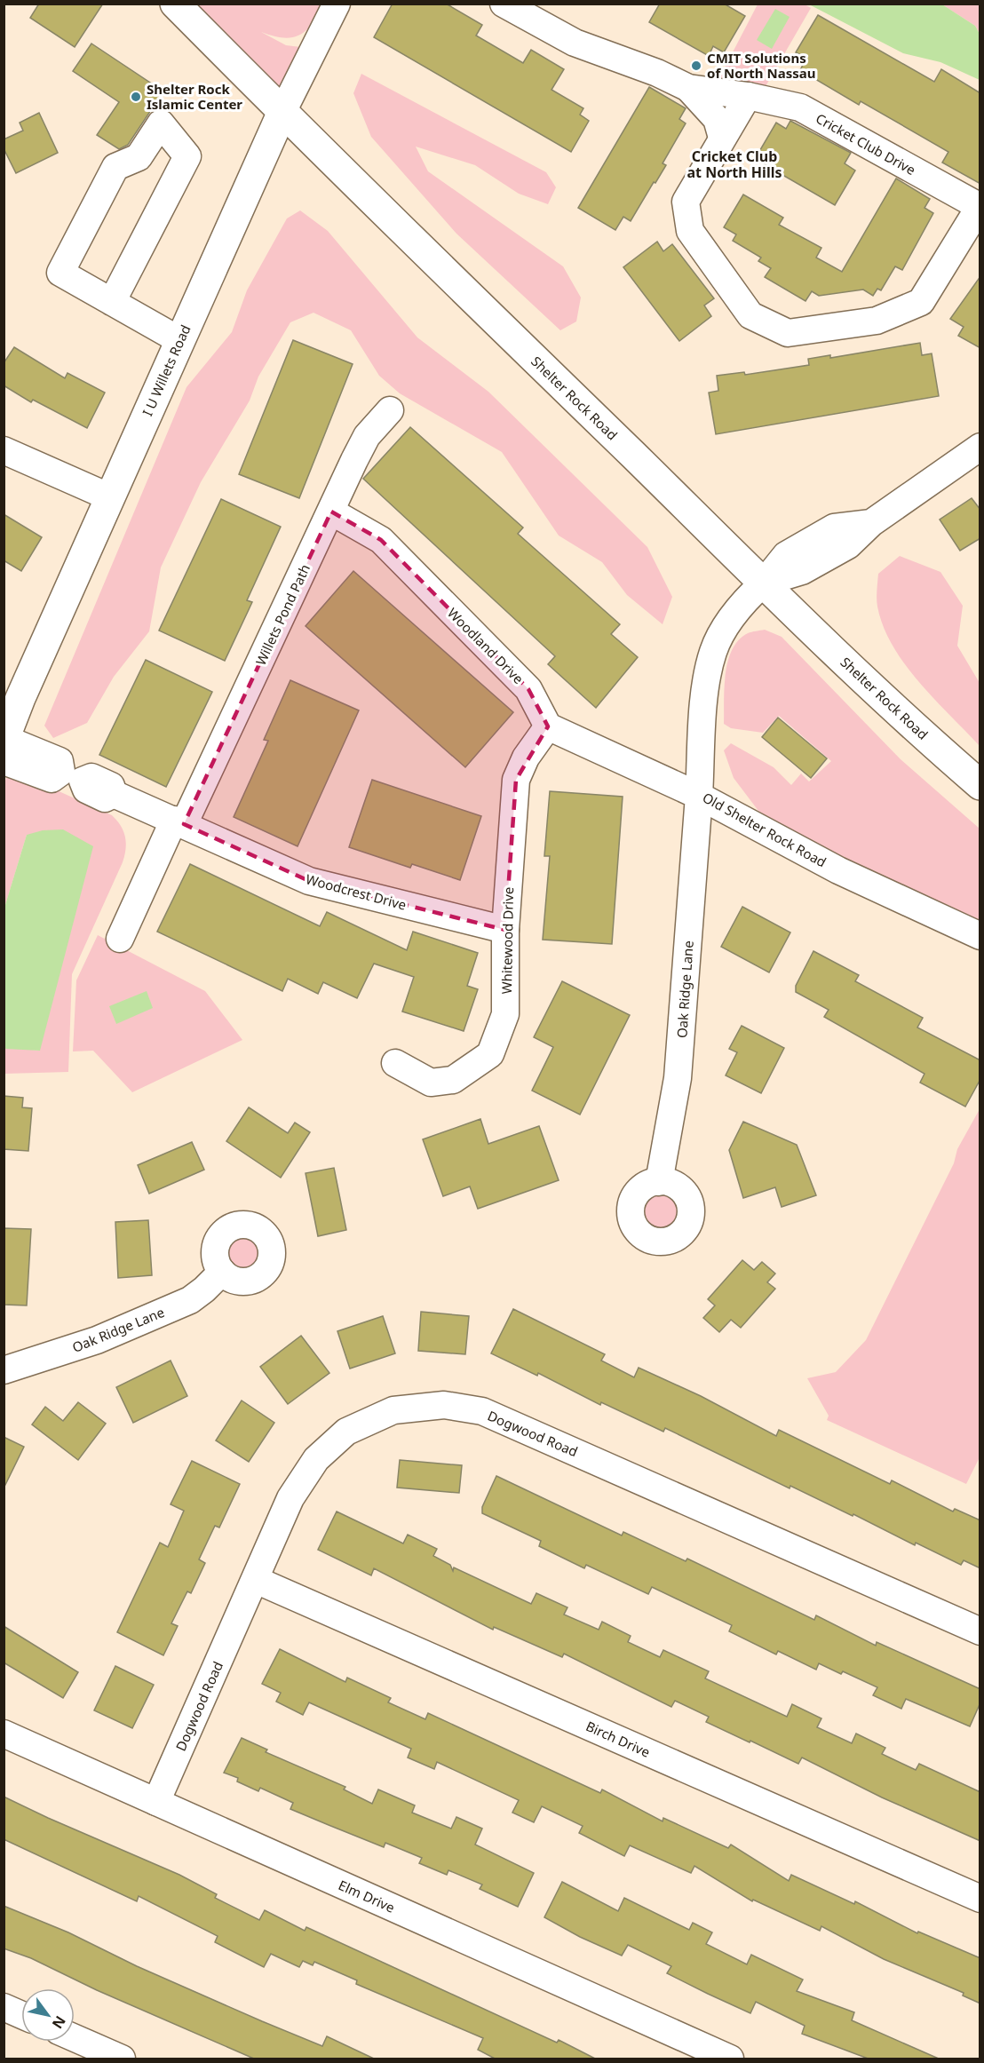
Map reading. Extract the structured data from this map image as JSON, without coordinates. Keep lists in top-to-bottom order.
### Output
{
  "streets": {
    "main road": ["I U Willets Road", "Shelter Rock Road"],
    "street": [
      "Cricket Club Drive",
      "Willets Pond Path",
      "Woodland Drive",
      "Old Shelter Rock Road",
      "Woodcrest Drive",
      "Whitewood Drive",
      "Oak Ridge Lane",
      "Dogwood Road",
      "Birch Drive",
      "Elm Drive"
    ]
  },
  "crossings": [
    ["I U Willets Road", "Shelter Rock Road"],
    ["I U Willets Road", "Woodcrest Drive"],
    ["Shelter Rock Road", "Old Shelter Rock Road"],
    ["Willets Pond Path", "Woodland Drive"],
    ["Willets Pond Path", "Woodcrest Drive"],
    ["Woodland Drive", "Whitewood Drive"],
    ["Old Shelter Rock Road", "Oak Ridge Lane"],
    ["Woodcrest Drive", "Whitewood Drive"],
    ["Dogwood Road", "Birch Drive"],
    ["Dogwood Road", "Elm Drive"]
  ],
  "districts": ["Cricket Club at North Hills"],
  "places": ["CMIT Solutions of North Nassau", "Shelter Rock Islamic Center"],
  "north": "bottom right"
}
